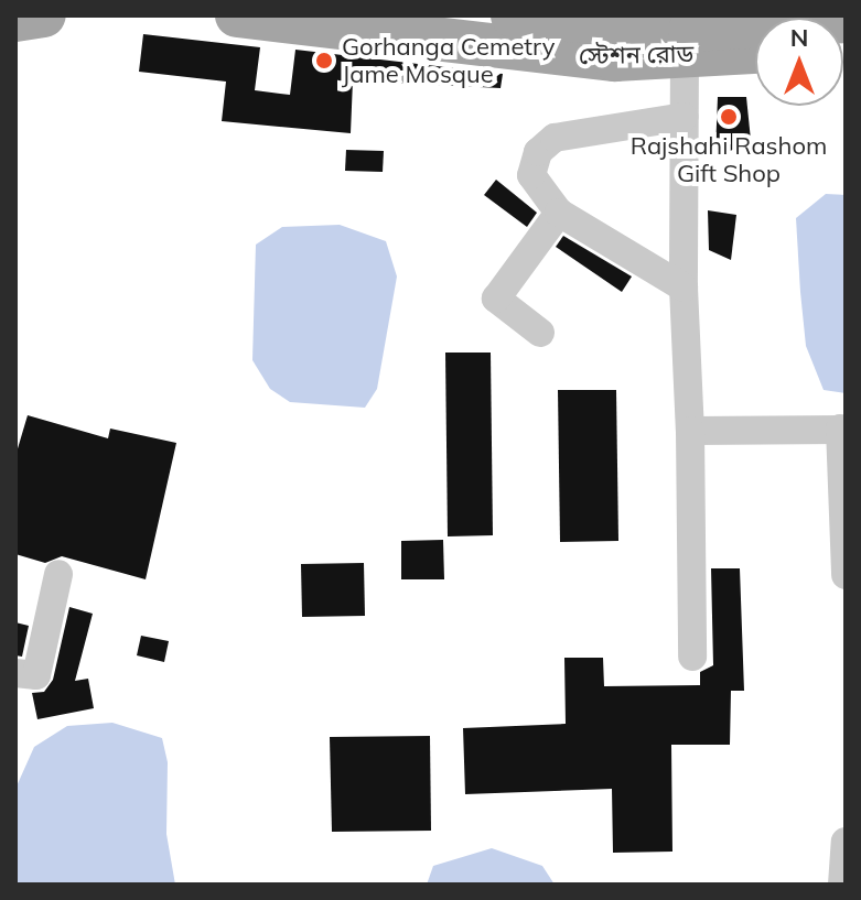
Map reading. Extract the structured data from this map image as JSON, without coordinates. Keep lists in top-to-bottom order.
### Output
{
  "streets": {
    "main road": ["স্টেশন রোড"]
  },
  "places": ["Gorhanga Cemetry Jame Mosque", "Rajshahi Rashom Gift Shop"],
  "north": "top"
}
